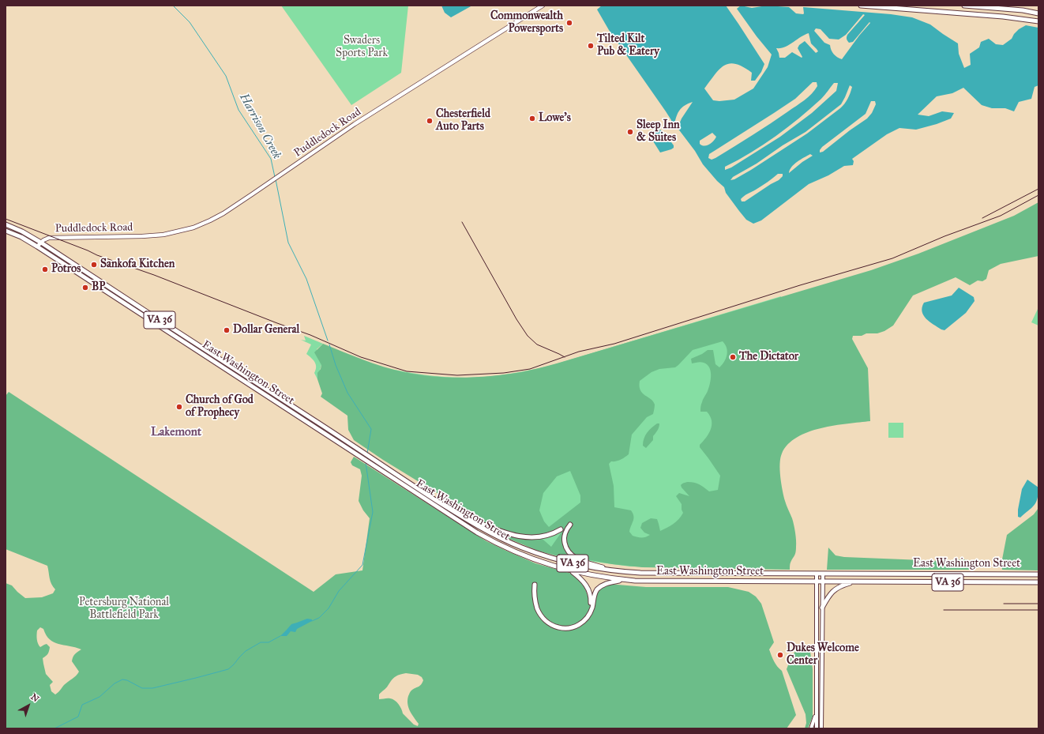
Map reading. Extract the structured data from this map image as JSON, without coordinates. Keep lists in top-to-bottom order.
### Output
{
  "streets": {
    "main road": ["Puddledock Road", "VA 36", "East Washington Street"]
  },
  "crossings": [
    ["Puddledock Road", "East Washington Street"]
  ],
  "districts": ["Lakemont"],
  "water": ["Harrison Creek"],
  "parks": ["Swaders Sports Park", "Petersburg National Battlefield Park"],
  "places": [
    "Commonwealth Powersports",
    "Tilted Kilt Pub & Eatery",
    "Lowe's",
    "Chesterfield Auto Parts",
    "Sleep Inn & Suites",
    "Sankofa Kitchen",
    "Potros",
    "BP",
    "Dollar General",
    "The Dictator",
    "Church of God of Prophecy",
    "Dukes Welcome Center"
  ],
  "north": "top right"
}
